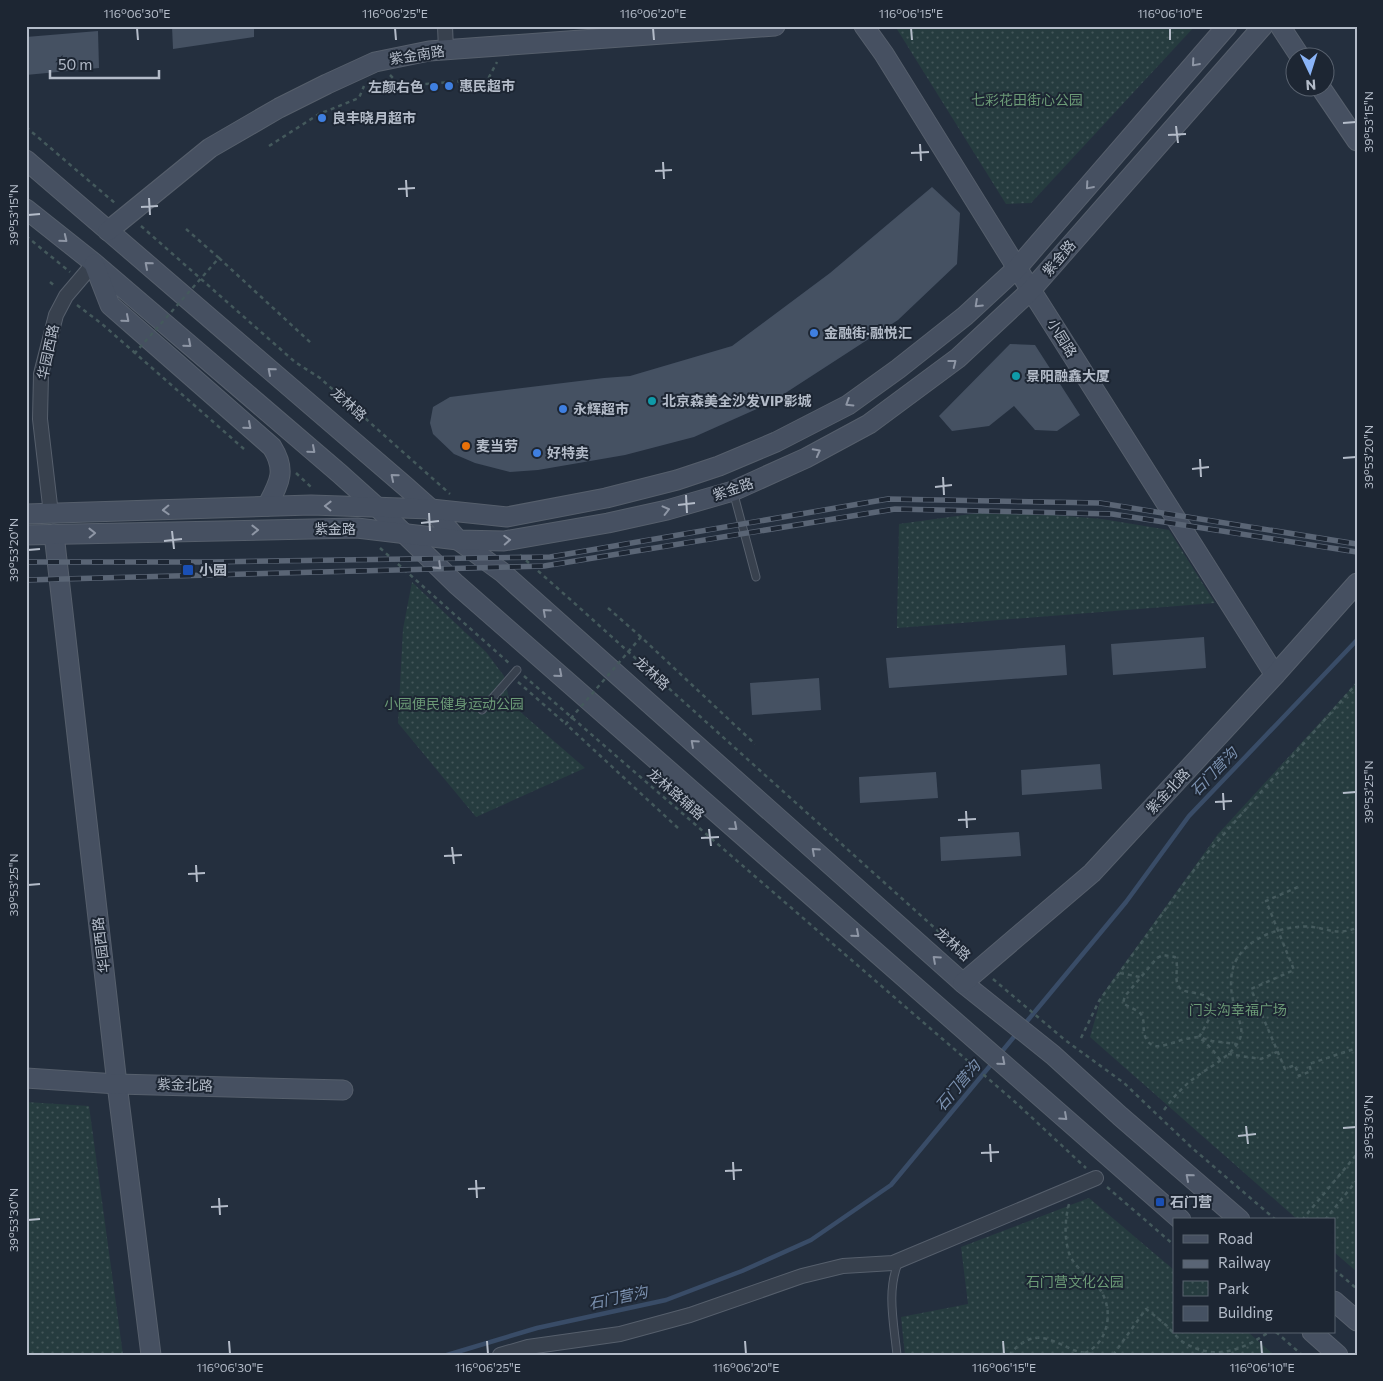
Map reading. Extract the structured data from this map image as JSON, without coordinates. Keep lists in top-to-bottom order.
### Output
{
  "streets": {
    "main road": [
      "紫金南路",
      "紫金路",
      "小园路",
      "华园西路",
      "龙林路",
      "紫金北路"
    ],
    "path": ["龙林路辅路"]
  },
  "crossings": [
    ["紫金南路", "龙林路"],
    ["紫金路", "小园路"],
    ["紫金路", "华园西路"],
    ["紫金路", "龙林路"],
    ["小园路", "紫金北路"],
    ["华园西路", "紫金北路"],
    ["龙林路", "紫金北路"]
  ],
  "water": ["石门营沟"],
  "parks": [
    "七彩花田街心公园",
    "小园便民健身运动公园",
    "门头沟幸福广场",
    "石门营文化公园"
  ],
  "places": {
    "other": [
      "惠民超市",
      "左颜右色",
      "良丰晓月超市",
      "金融街·融悦汇",
      "景阳融鑫大厦",
      "北京森美全沙发VIP影城",
      "永辉超市",
      "麦当劳",
      "好特卖"
    ],
    "transit": ["小园", "石门营"]
  },
  "legend": [
    "Road",
    "Railway",
    "Park",
    "Building"
  ],
  "scale_bar": "50 m",
  "north": "bottom",
  "coordinates": [
    "116°06'30\"E",
    "116°06'25\"E",
    "116°06'20\"E",
    "116°06'15\"E",
    "116°06'10\"E",
    "39°53'15\"N",
    "39°53'20\"N",
    "39°53'25\"N",
    "39°53'30\"N"
  ]
}
